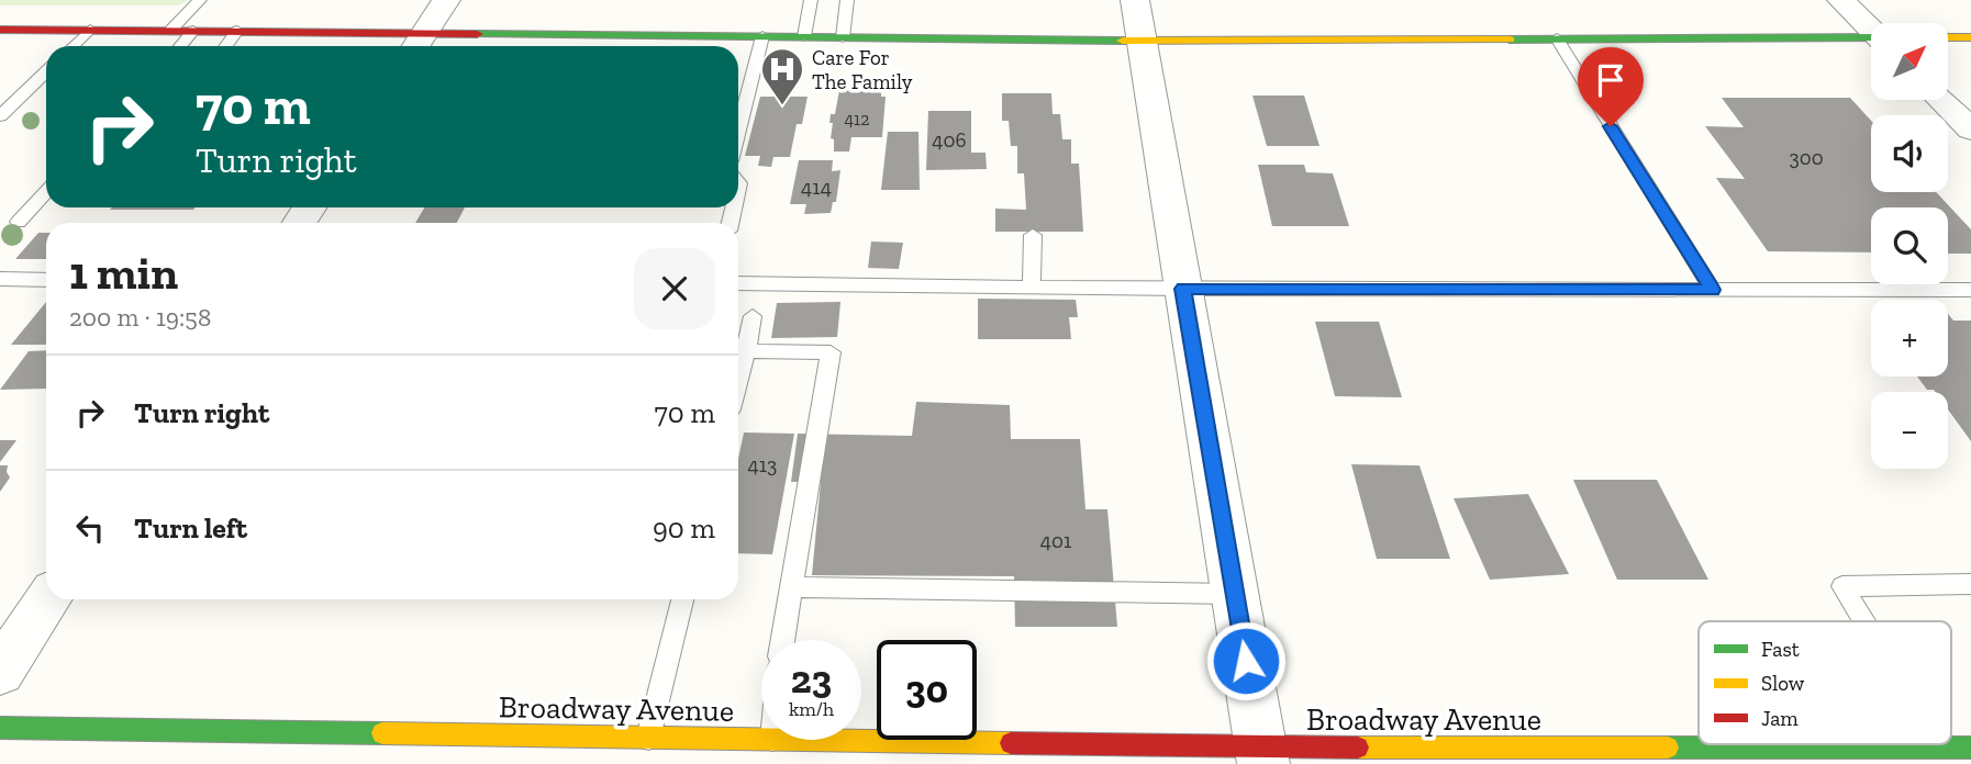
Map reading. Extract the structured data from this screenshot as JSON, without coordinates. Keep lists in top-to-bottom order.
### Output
{
  "streets": {
    "street": ["Broadway Avenue"]
  },
  "places": {
    "hospital": ["Care For The Family"]
  },
  "house_numbers": [
    "412",
    "406",
    "300",
    "414",
    "413",
    "401"
  ],
  "legend": ["Fast", "Slow", "Jam"],
  "north": "top right",
  "page": {
    "map_buttons": ["+", "−"],
    "turn": ["70 m", "Turn right"],
    "heading": ["1 min", "200 m · 19:58"],
    "list": [
      {
        "name": "Turn right",
        "value": "70 m"
      },
      {
        "name": "Turn left",
        "value": "90 m"
      }
    ],
    "speed": "23 km/h",
    "limit": "30"
  }
}
